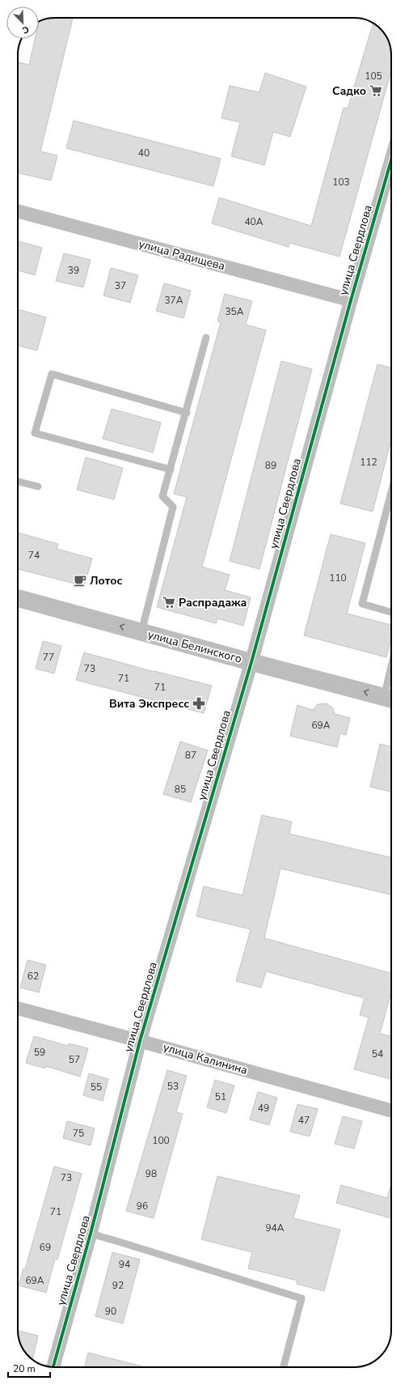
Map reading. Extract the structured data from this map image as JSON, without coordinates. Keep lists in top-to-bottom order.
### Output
{
  "streets": {
    "street": [
      "улица Свердлова",
      "улица Радищева",
      "улица Белинского",
      "улица Калинина"
    ]
  },
  "crossings": [
    ["улица Свердлова", "улица Радищева"],
    ["улица Свердлова", "улица Белинского"],
    ["улица Свердлова", "улица Калинина"]
  ],
  "one_way": ["улица Белинского"],
  "places": {
    "supermarket": ["Садко", "Распрадажа"],
    "cafe": ["Лотос"],
    "pharmacy": ["Вита Экспресс"]
  },
  "house_numbers": [
    "105",
    "40",
    "103",
    "40А",
    "39",
    "37",
    "37А",
    "35А",
    "112",
    "89",
    "74",
    "110",
    "77",
    "73",
    "71",
    "71",
    "69А",
    "87",
    "85",
    "62",
    "59",
    "54",
    "57",
    "53",
    "55",
    "51",
    "49",
    "47",
    "75",
    "100",
    "98",
    "73",
    "96",
    "71",
    "94А",
    "69",
    "94",
    "69А",
    "92",
    "90"
  ],
  "scale_bar": "20 m",
  "north": "bottom right"
}
